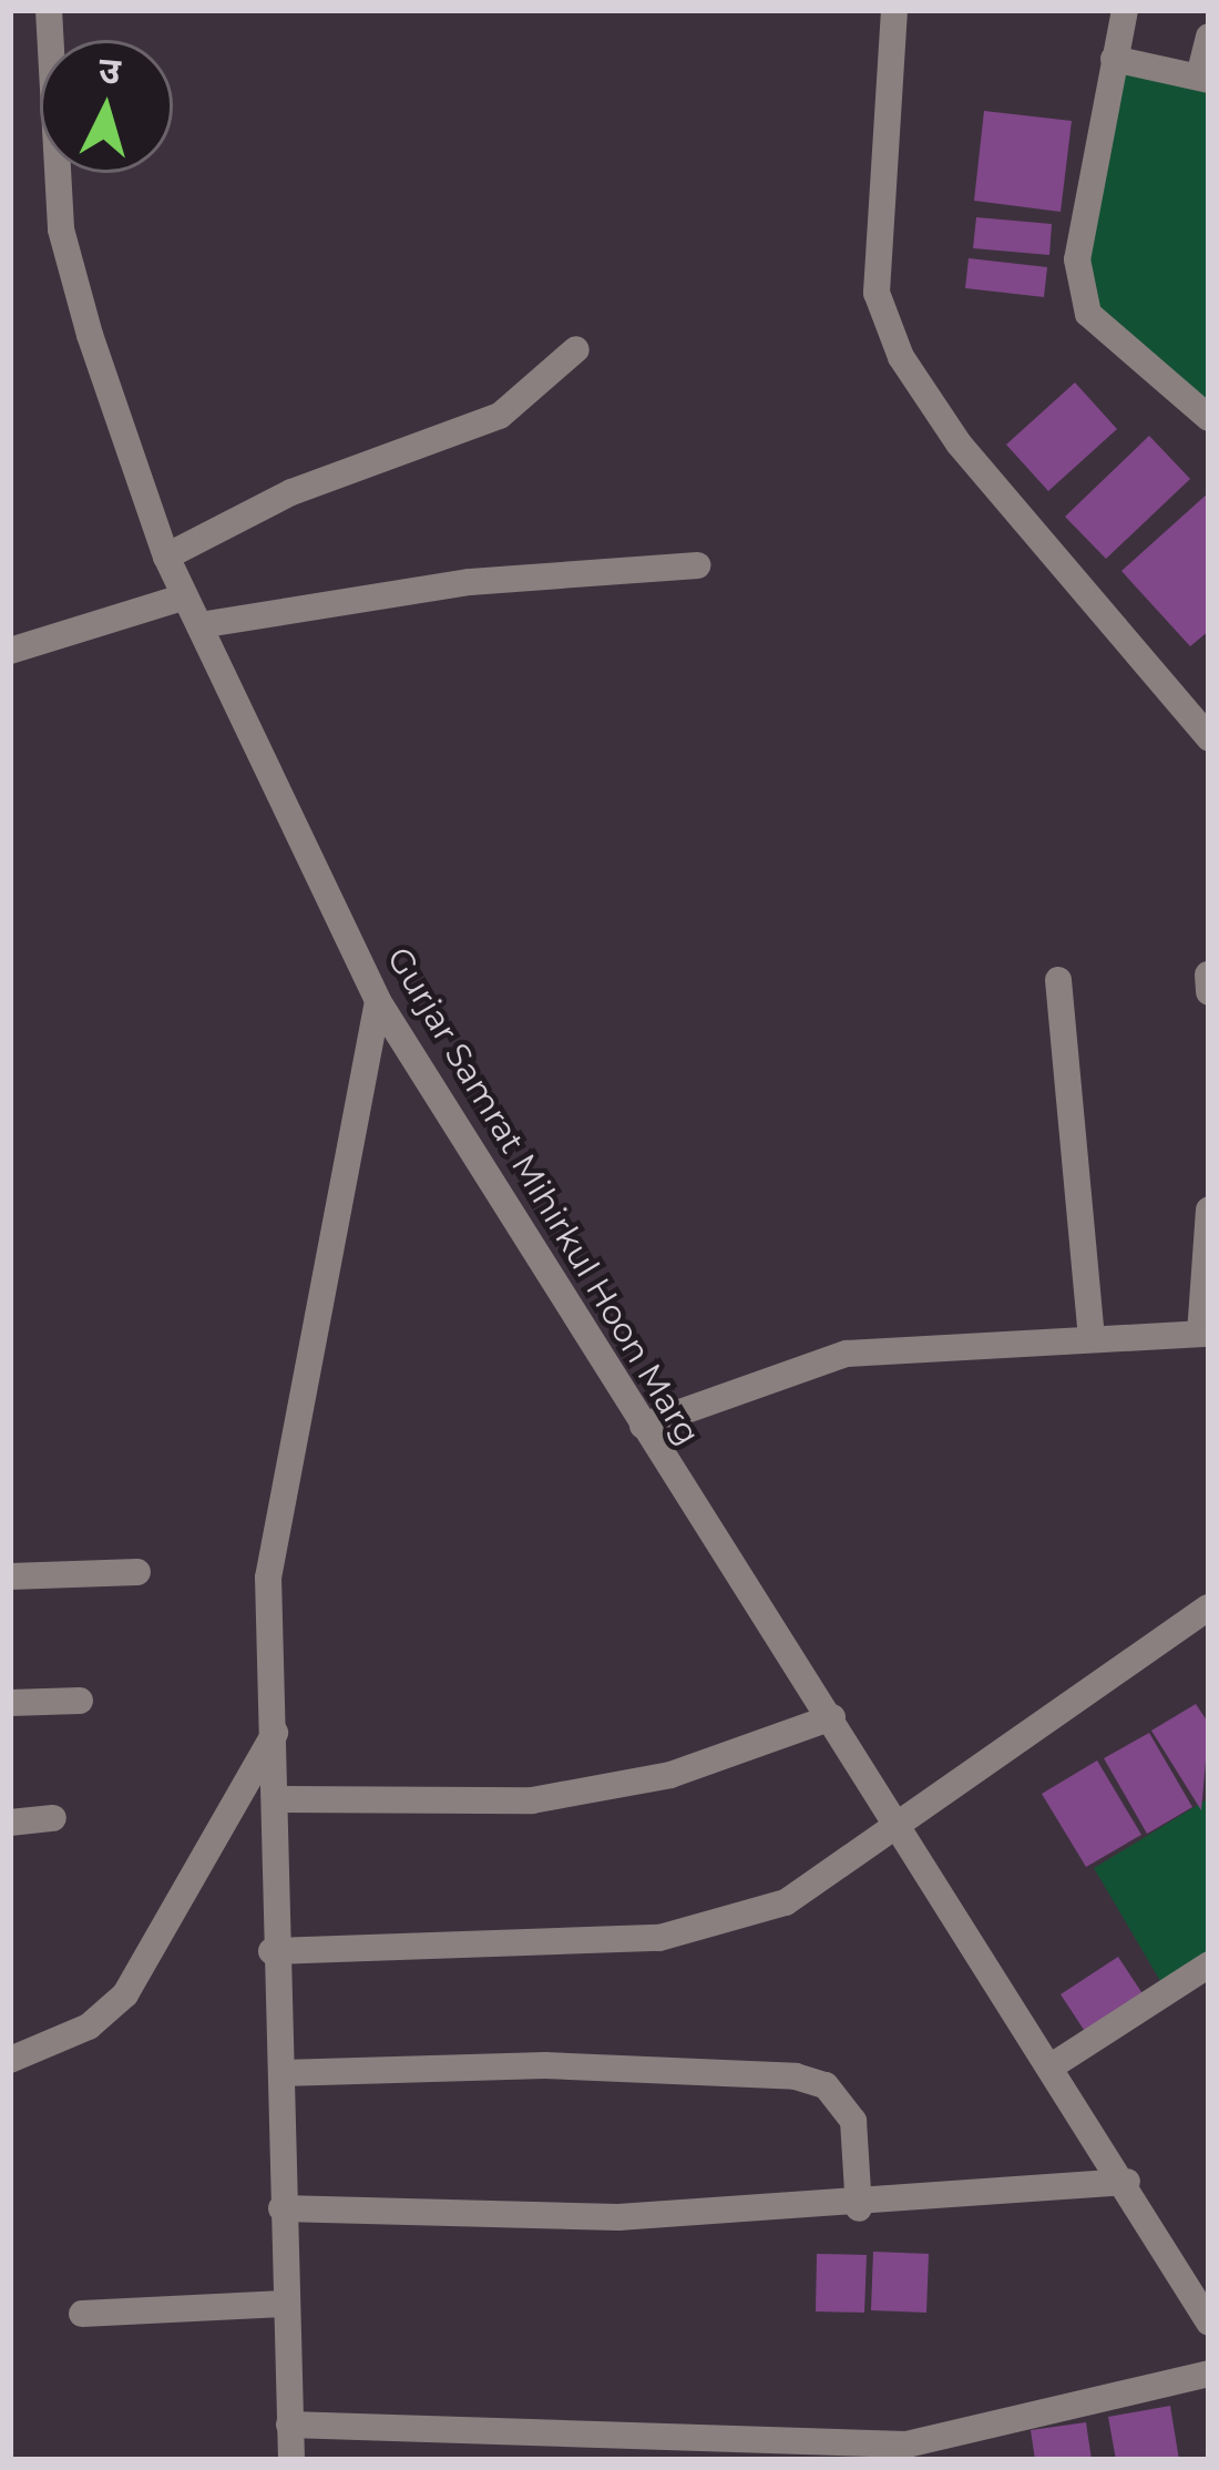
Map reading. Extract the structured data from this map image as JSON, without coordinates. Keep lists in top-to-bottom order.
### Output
{
  "streets": {
    "street": ["Gurjar Samrat Mihirkul Hoon Marg"]
  },
  "north": "top"
}
